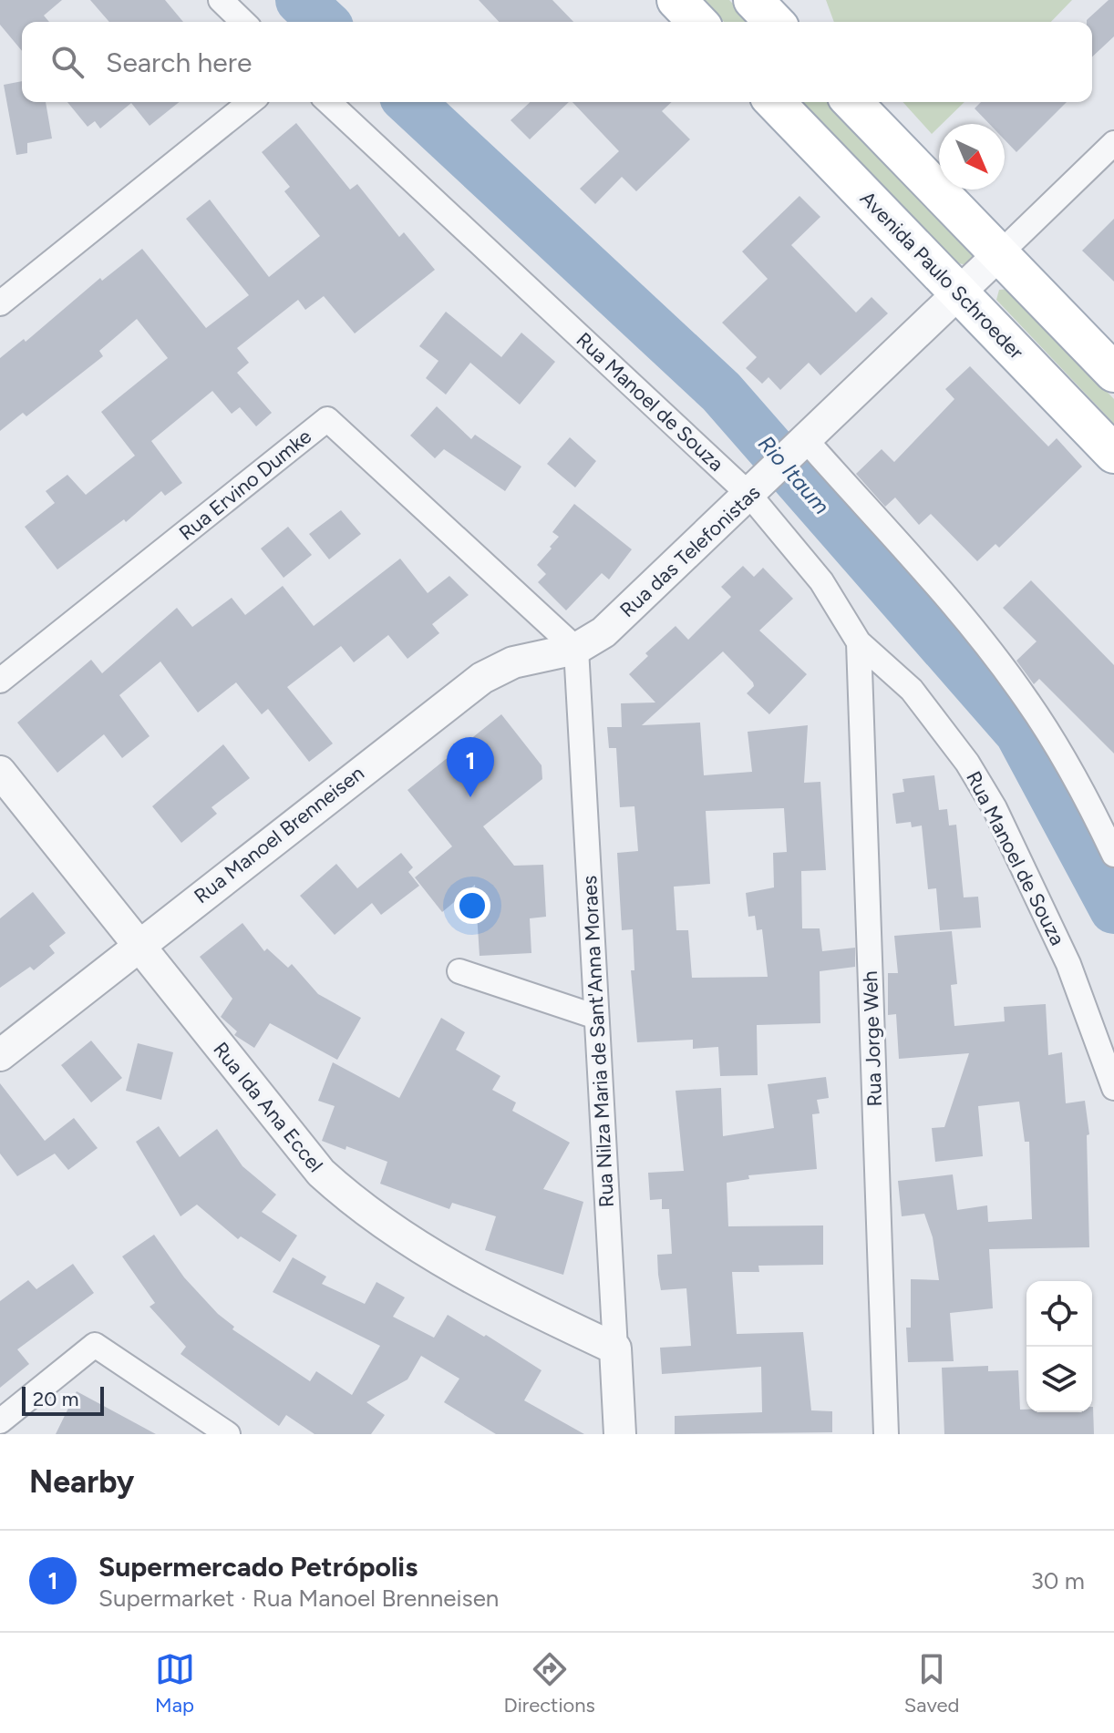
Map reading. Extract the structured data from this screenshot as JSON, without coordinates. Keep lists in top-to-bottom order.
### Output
{
  "streets": {
    "main road": ["Avenida Paulo Schroeder"],
    "street": [
      "Rua Manoel de Souza",
      "Rua Ervino Dumke",
      "Rua das Telefonistas",
      "Rua Manoel Brenneisen",
      "Rua Jorge Weh",
      "Rua Nilza Maria de Sant'Anna Moraes",
      "Rua Ida Ana Eccel"
    ]
  },
  "crossings": [
    ["Avenida Paulo Schroeder", "Rua das Telefonistas"],
    ["Rua Manoel de Souza", "Rua das Telefonistas"],
    ["Rua Manoel de Souza", "Rua Jorge Weh"],
    ["Rua Ervino Dumke", "Rua das Telefonistas"],
    ["Rua Ervino Dumke", "Rua Manoel Brenneisen"],
    ["Rua Ervino Dumke", "Rua Nilza Maria de Sant'Anna Moraes"],
    ["Rua das Telefonistas", "Rua Manoel Brenneisen"],
    ["Rua das Telefonistas", "Rua Nilza Maria de Sant'Anna Moraes"],
    ["Rua Manoel Brenneisen", "Rua Nilza Maria de Sant'Anna Moraes"],
    ["Rua Manoel Brenneisen", "Rua Ida Ana Eccel"],
    ["Rua Nilza Maria de Sant'Anna Moraes", "Rua Ida Ana Eccel"]
  ],
  "water": ["Rio Itaum"],
  "scale_bar": "20 m",
  "north": "bottom right",
  "page": {
    "search": "Search here",
    "pins": "1",
    "scale": "20 m",
    "heading": "Nearby",
    "list": [
      {
        "mark": "1",
        "name": "Supermercado Petrópolis",
        "note": "Supermarket · Rua Manoel Brenneisen",
        "value": "30 m"
      }
    ],
    "nav": ["Map", "Directions", "Saved"]
  }
}
